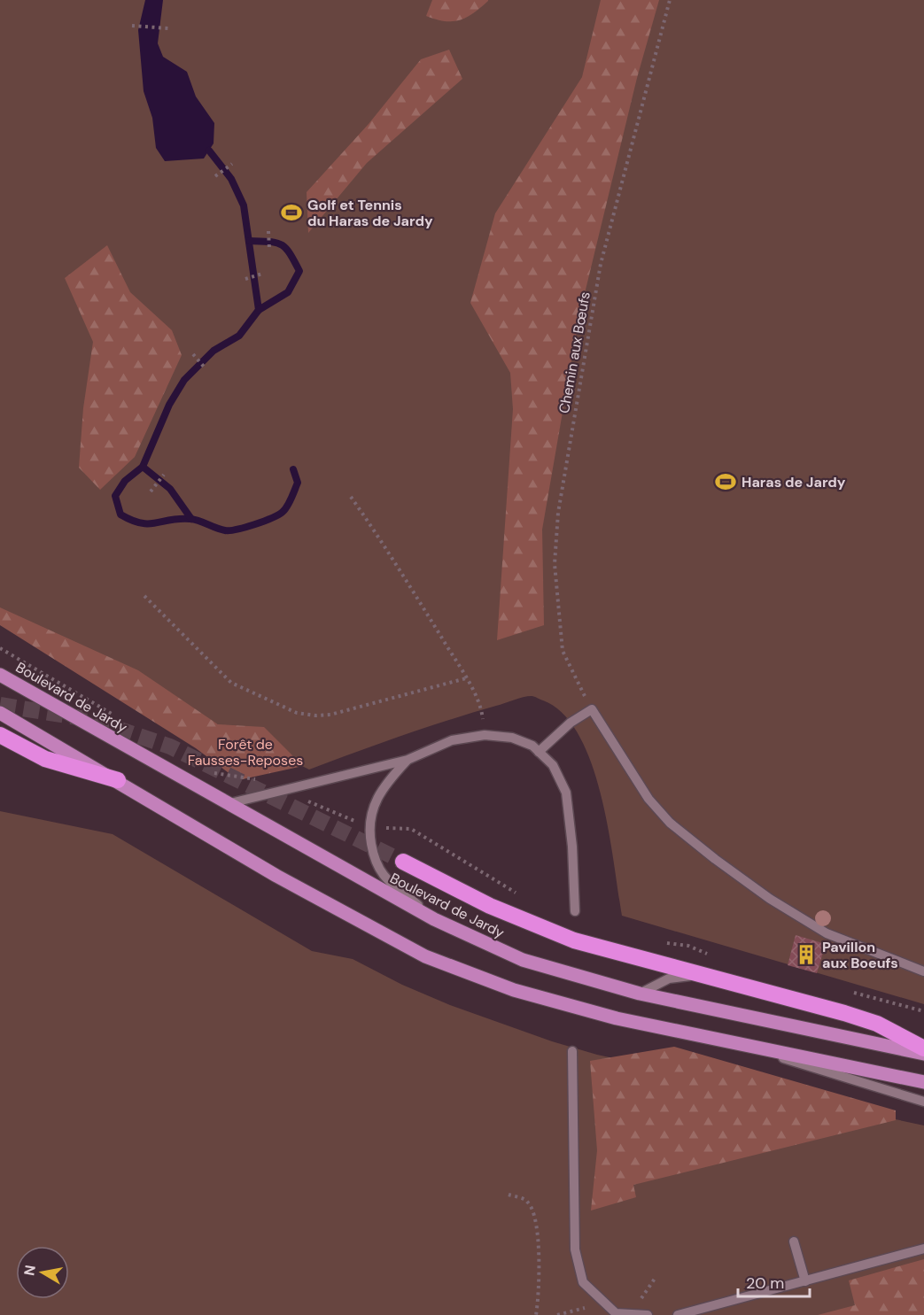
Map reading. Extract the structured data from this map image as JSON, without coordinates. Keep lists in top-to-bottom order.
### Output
{
  "streets": {
    "main road": ["Boulevard de Jardy"],
    "path": ["Chemin aux Bœufs"]
  },
  "parks": ["Forêt de Fausses-Reposes"],
  "places": {
    "sports": ["Golf et Tennis du Haras de Jardy", "Haras de Jardy"],
    "building": ["Pavillon aux Boeufs"]
  },
  "scale_bar": "20 m",
  "north": "left"
}
